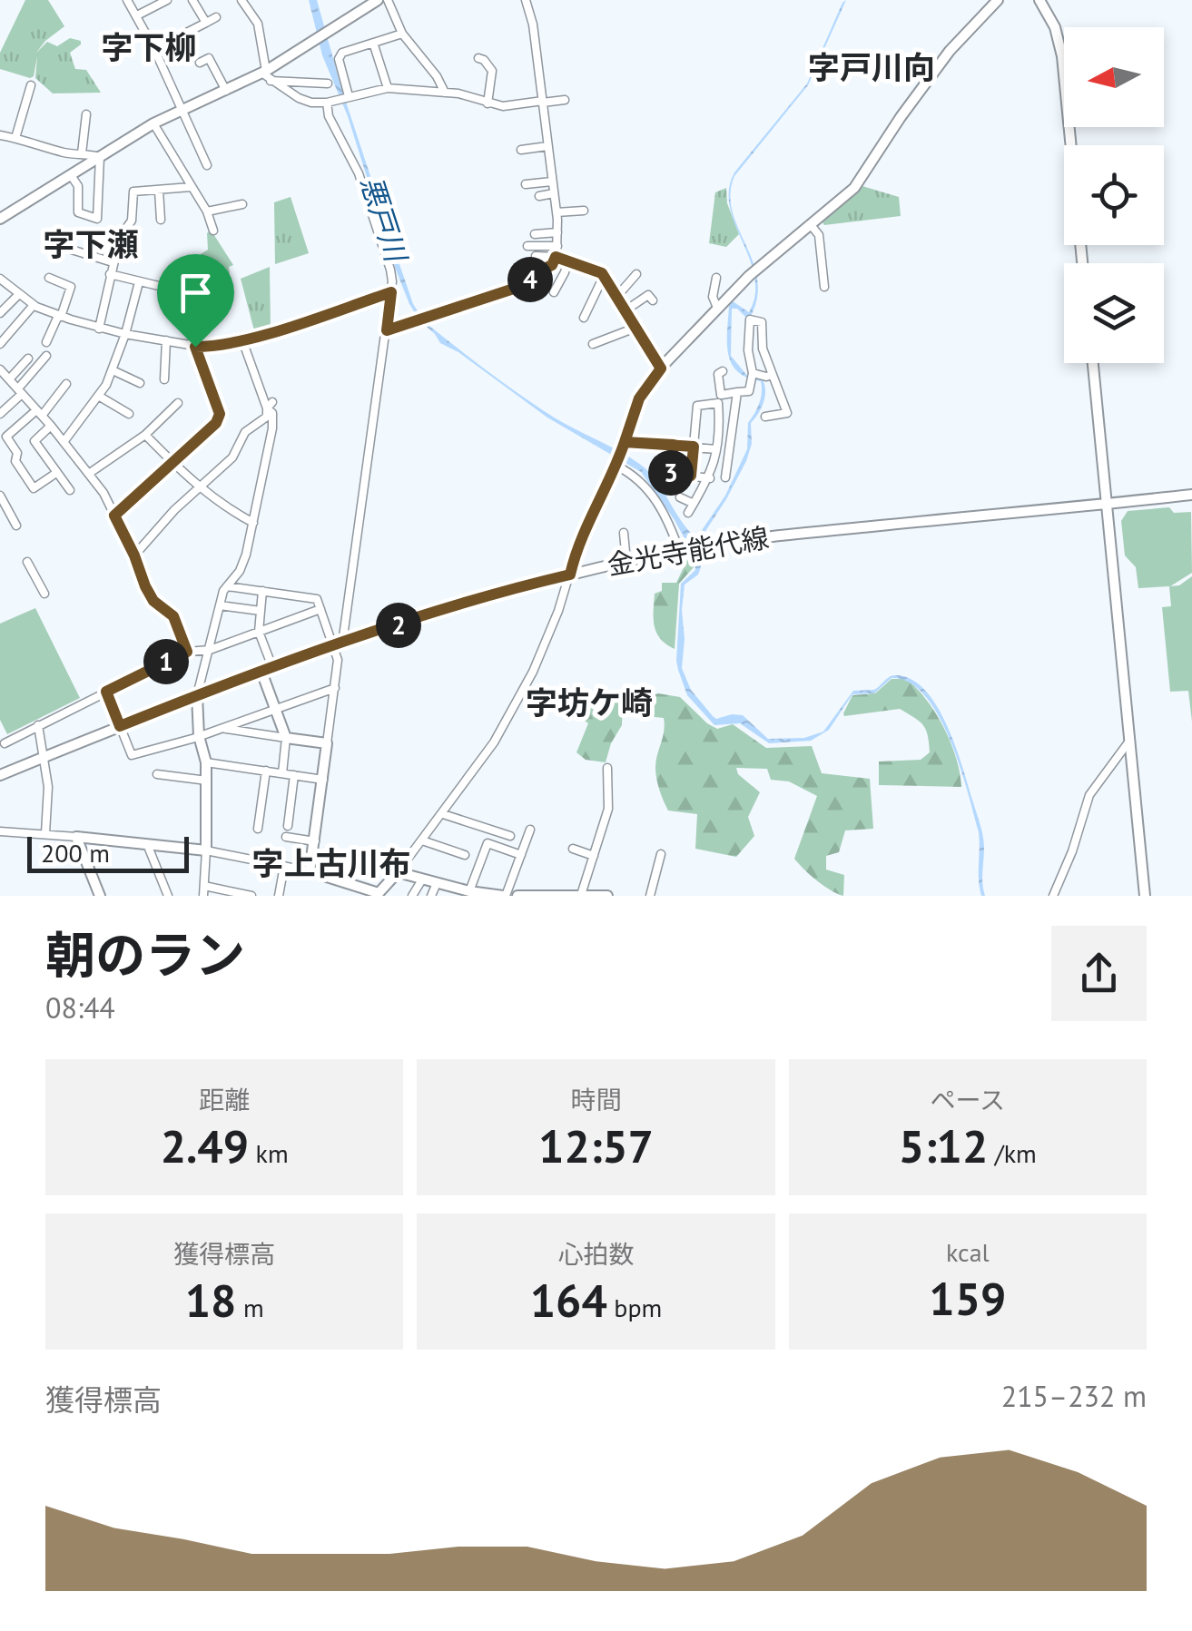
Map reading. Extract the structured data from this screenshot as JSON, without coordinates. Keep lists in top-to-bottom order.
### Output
{
  "streets": {
    "street": ["金光寺能代線"]
  },
  "districts": [
    "字下柳",
    "字戸川向",
    "字下瀬",
    "字坊ケ崎",
    "字上古川布"
  ],
  "water": ["悪戸川"],
  "scale_bar": "200 m",
  "north": "left",
  "page": {
    "pins": [
      "4",
      "3",
      "2",
      "1"
    ],
    "scale": "200 m",
    "heading": ["朝のラン", "08:44"],
    "stats": [
      ["距離", "2.49 km"],
      ["時間", "12:57"],
      ["ペース", "5:12 /km"],
      ["獲得標高", "18 m"],
      ["心拍数", "164 bpm"],
      ["kcal", "159"]
    ],
    "chart": ["獲得標高", "215–232 m"]
  }
}
